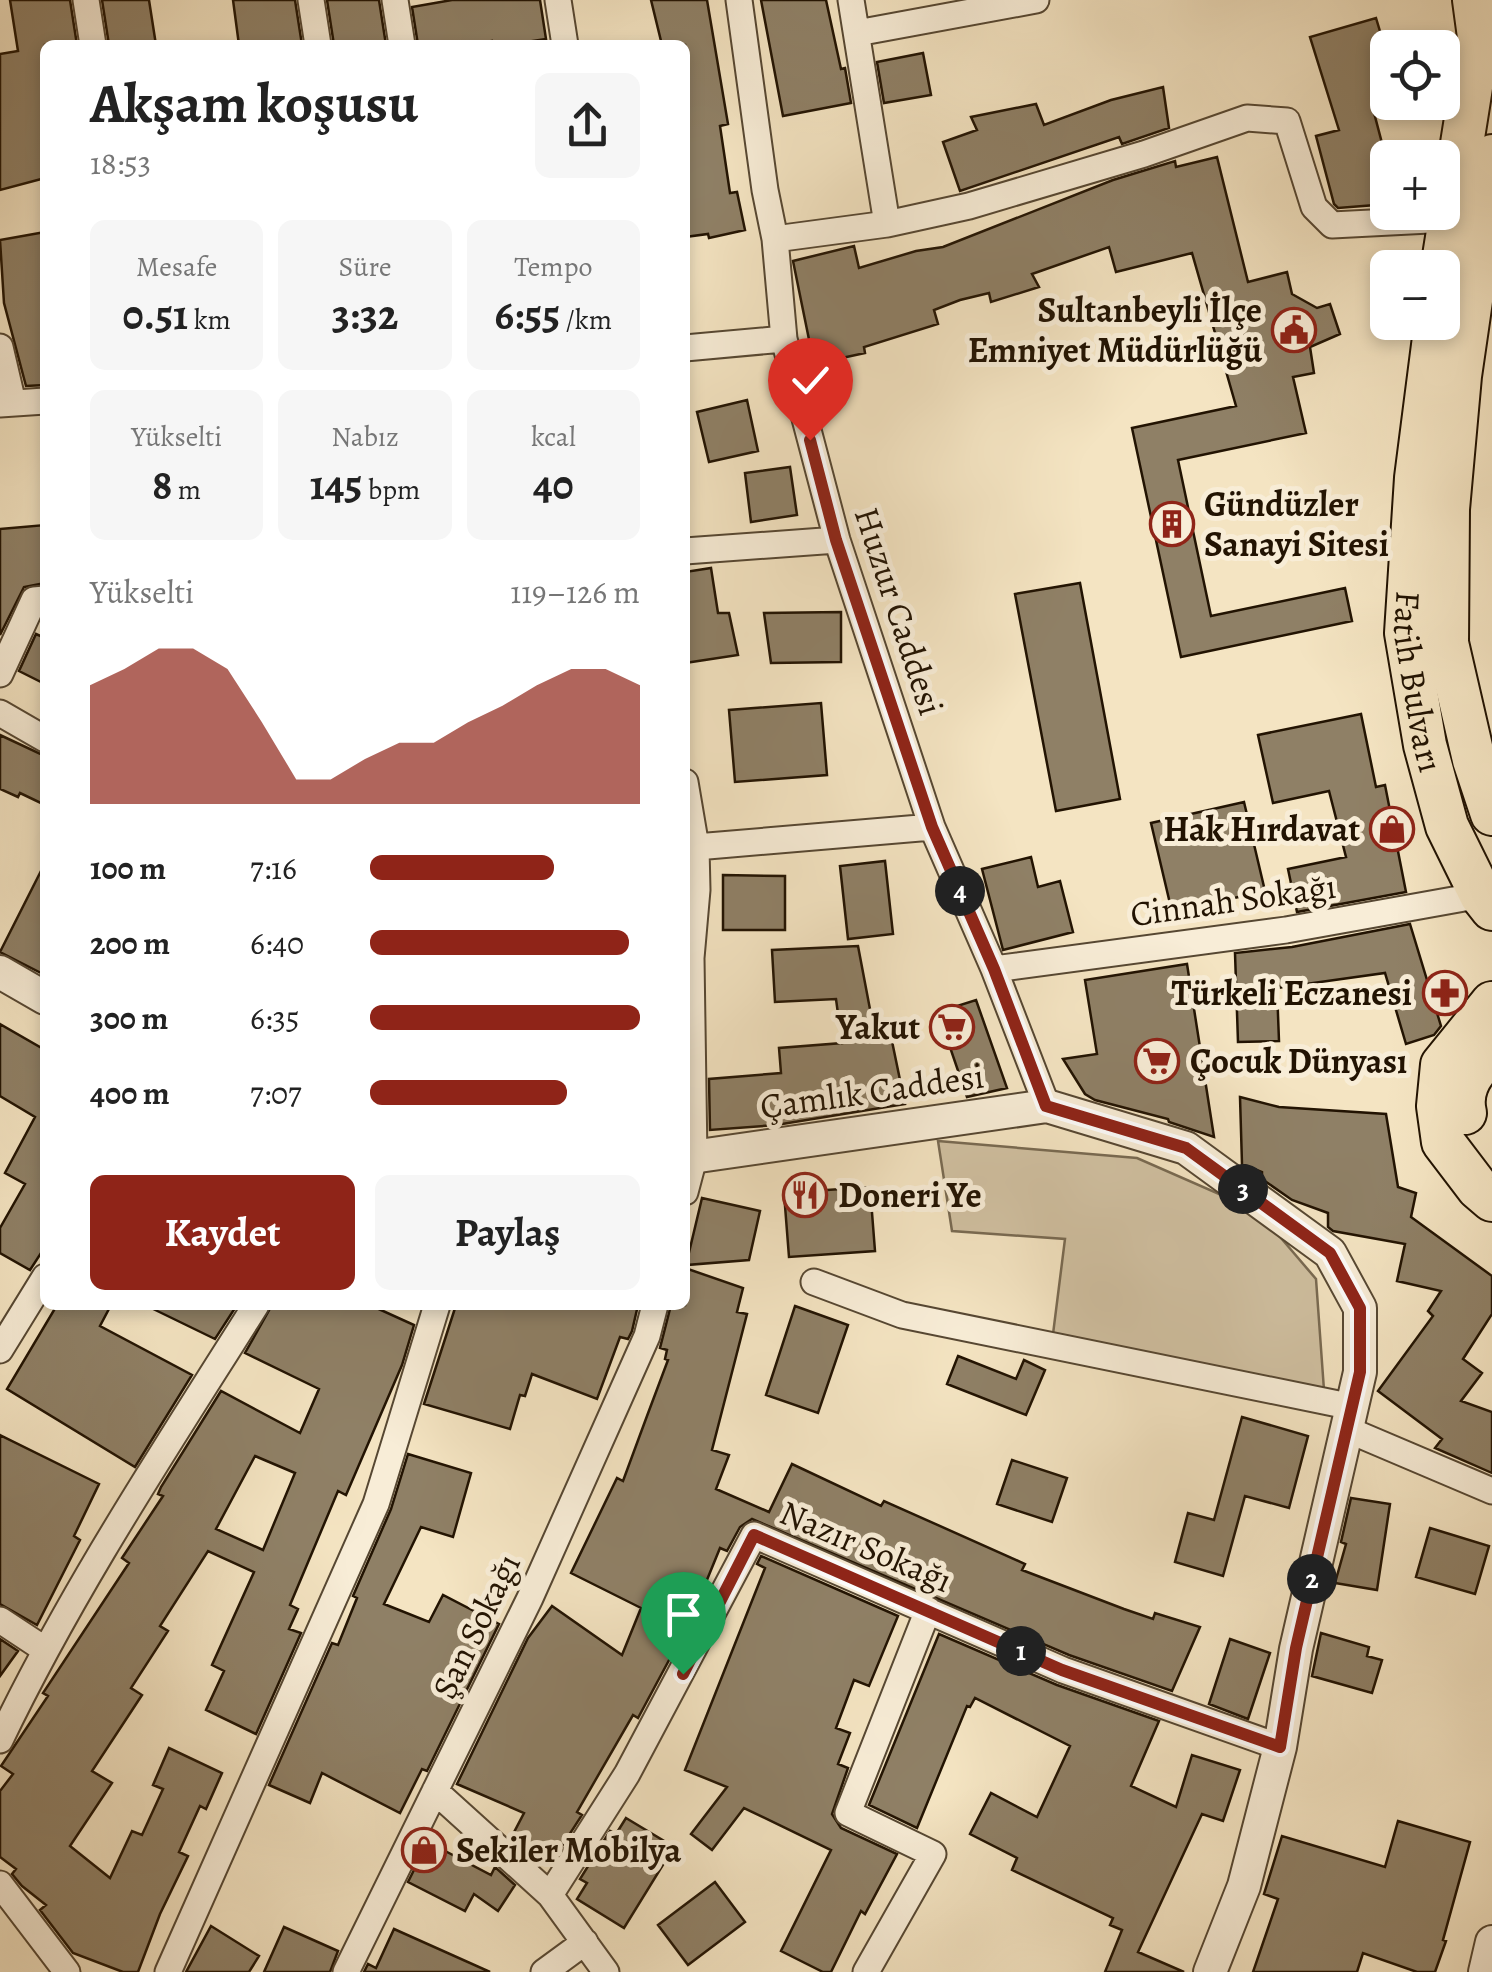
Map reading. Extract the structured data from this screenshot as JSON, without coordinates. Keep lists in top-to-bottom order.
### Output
{
  "streets": {
    "main road": ["Fatih Bulvarı"],
    "street": [
      "Huzur Caddesi",
      "Cinnah Sokağı",
      "Çamlık Caddesi",
      "Nazır Sokağı",
      "Şan Sokağı"
    ]
  },
  "crossings": [
    ["Huzur Caddesi", "Cinnah Sokağı"],
    ["Huzur Caddesi", "Çamlık Caddesi"],
    ["Fatih Bulvarı", "Cinnah Sokağı"]
  ],
  "places": {
    "public building": ["Sultanbeyli İlçe Emniyet Müdürlüğü"],
    "building": ["Gündüzler Sanayi Sitesi"],
    "shop": ["Hak Hırdavat", "Sekiler Mobilya"],
    "pharmacy": ["Türkeli Eczanesi"],
    "supermarket": ["Yakut", "Çocuk Dünyası"],
    "restaurant": ["Doneri Ye"]
  },
  "page": {
    "map_buttons": ["+", "−"],
    "heading": ["Akşam koşusu", "18:53"],
    "stats": [
      ["Mesafe", "0.51 km"],
      ["Süre", "3:32"],
      ["Tempo", "6:55 /km"],
      ["Yükselti", "8 m"],
      ["Nabız", "145 bpm"],
      ["kcal", "40"]
    ],
    "chart": ["Yükselti", "119–126 m"],
    "list": [
      {
        "name": "100 m",
        "note": "7:16"
      },
      {
        "name": "200 m",
        "note": "6:40"
      },
      {
        "name": "300 m",
        "note": "6:35"
      },
      {
        "name": "400 m",
        "note": "7:07"
      }
    ],
    "pins": [
      "4",
      "3",
      "2",
      "1"
    ],
    "buttons": ["Kaydet", "Paylaş"]
  }
}
